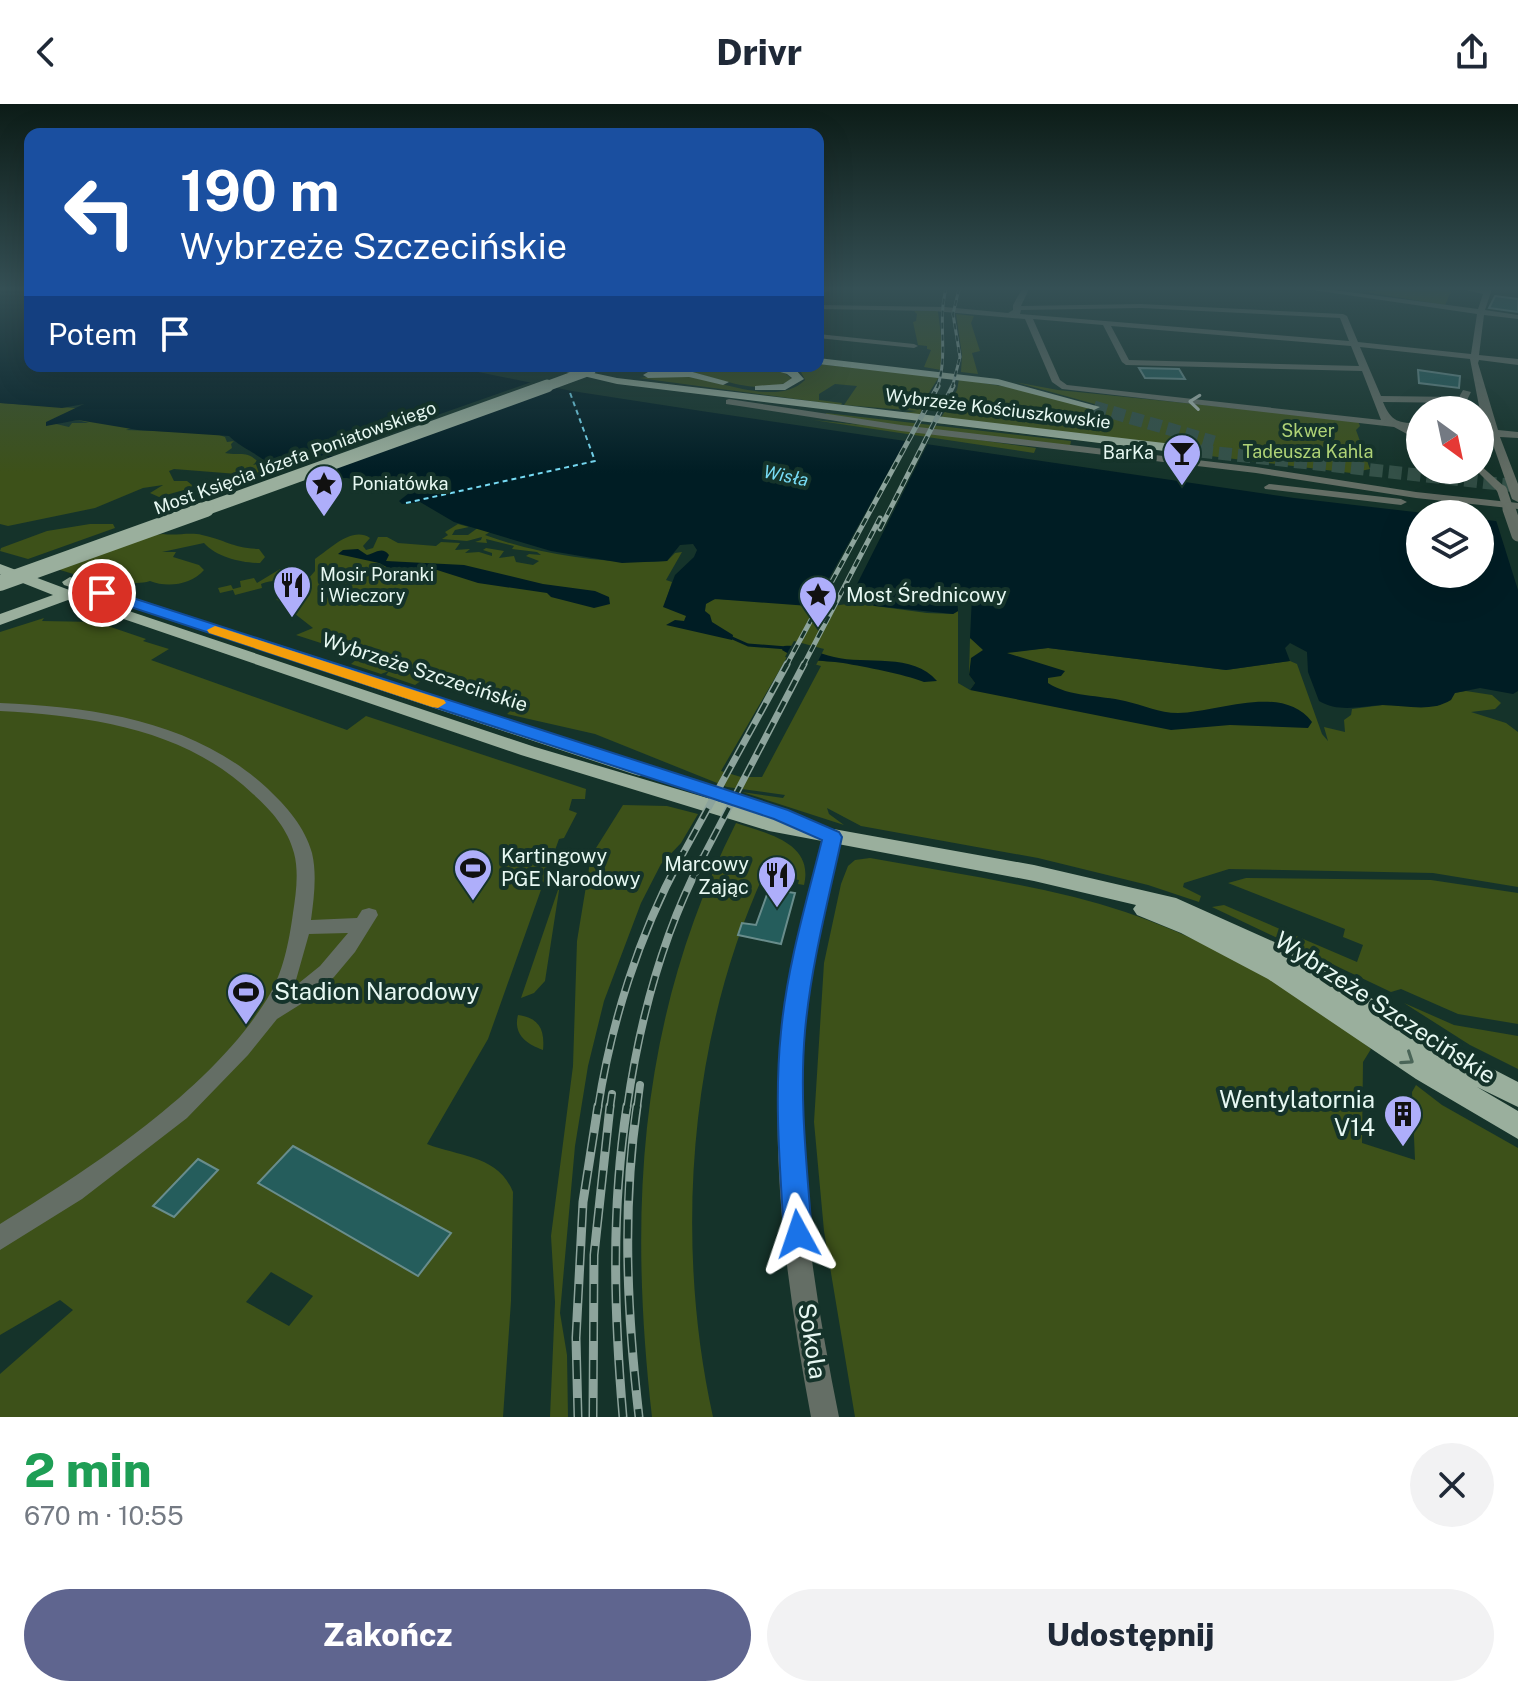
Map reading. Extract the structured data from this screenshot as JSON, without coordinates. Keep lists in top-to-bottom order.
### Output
{
  "streets": {
    "main road": ["Wybrzeże Kościuszkowskie", "Most Księcia Józefa Poniatowskiego", "Wybrzeże Szczecińskie"],
    "street": ["Sokola"]
  },
  "crossings": [
    ["Most Księcia Józefa Poniatowskiego", "Wybrzeże Szczecińskie"],
    ["Wybrzeże Szczecińskie", "Sokola"]
  ],
  "water": ["Wisła"],
  "parks": ["Skwer Tadeusza Kahla"],
  "places": {
    "bar": ["BarKa"],
    "place": ["Poniatówka", "Most Średnicowy"],
    "restaurant": ["Mosir Poranki i Wieczory", "Marcowy Zając"],
    "sports": ["Kartingowy PGE Narodowy", "Stadion Narodowy"],
    "building": ["Wentylatornia V14"]
  },
  "north": "bottom right",
  "page": {
    "header": "Drivr",
    "turn": ["190 m", "Wybrzeże Szczecińskie"],
    "then": "Potem",
    "heading": ["2 min", "670 m · 10:55"],
    "buttons": ["Zakończ", "Udostępnij"]
  }
}
